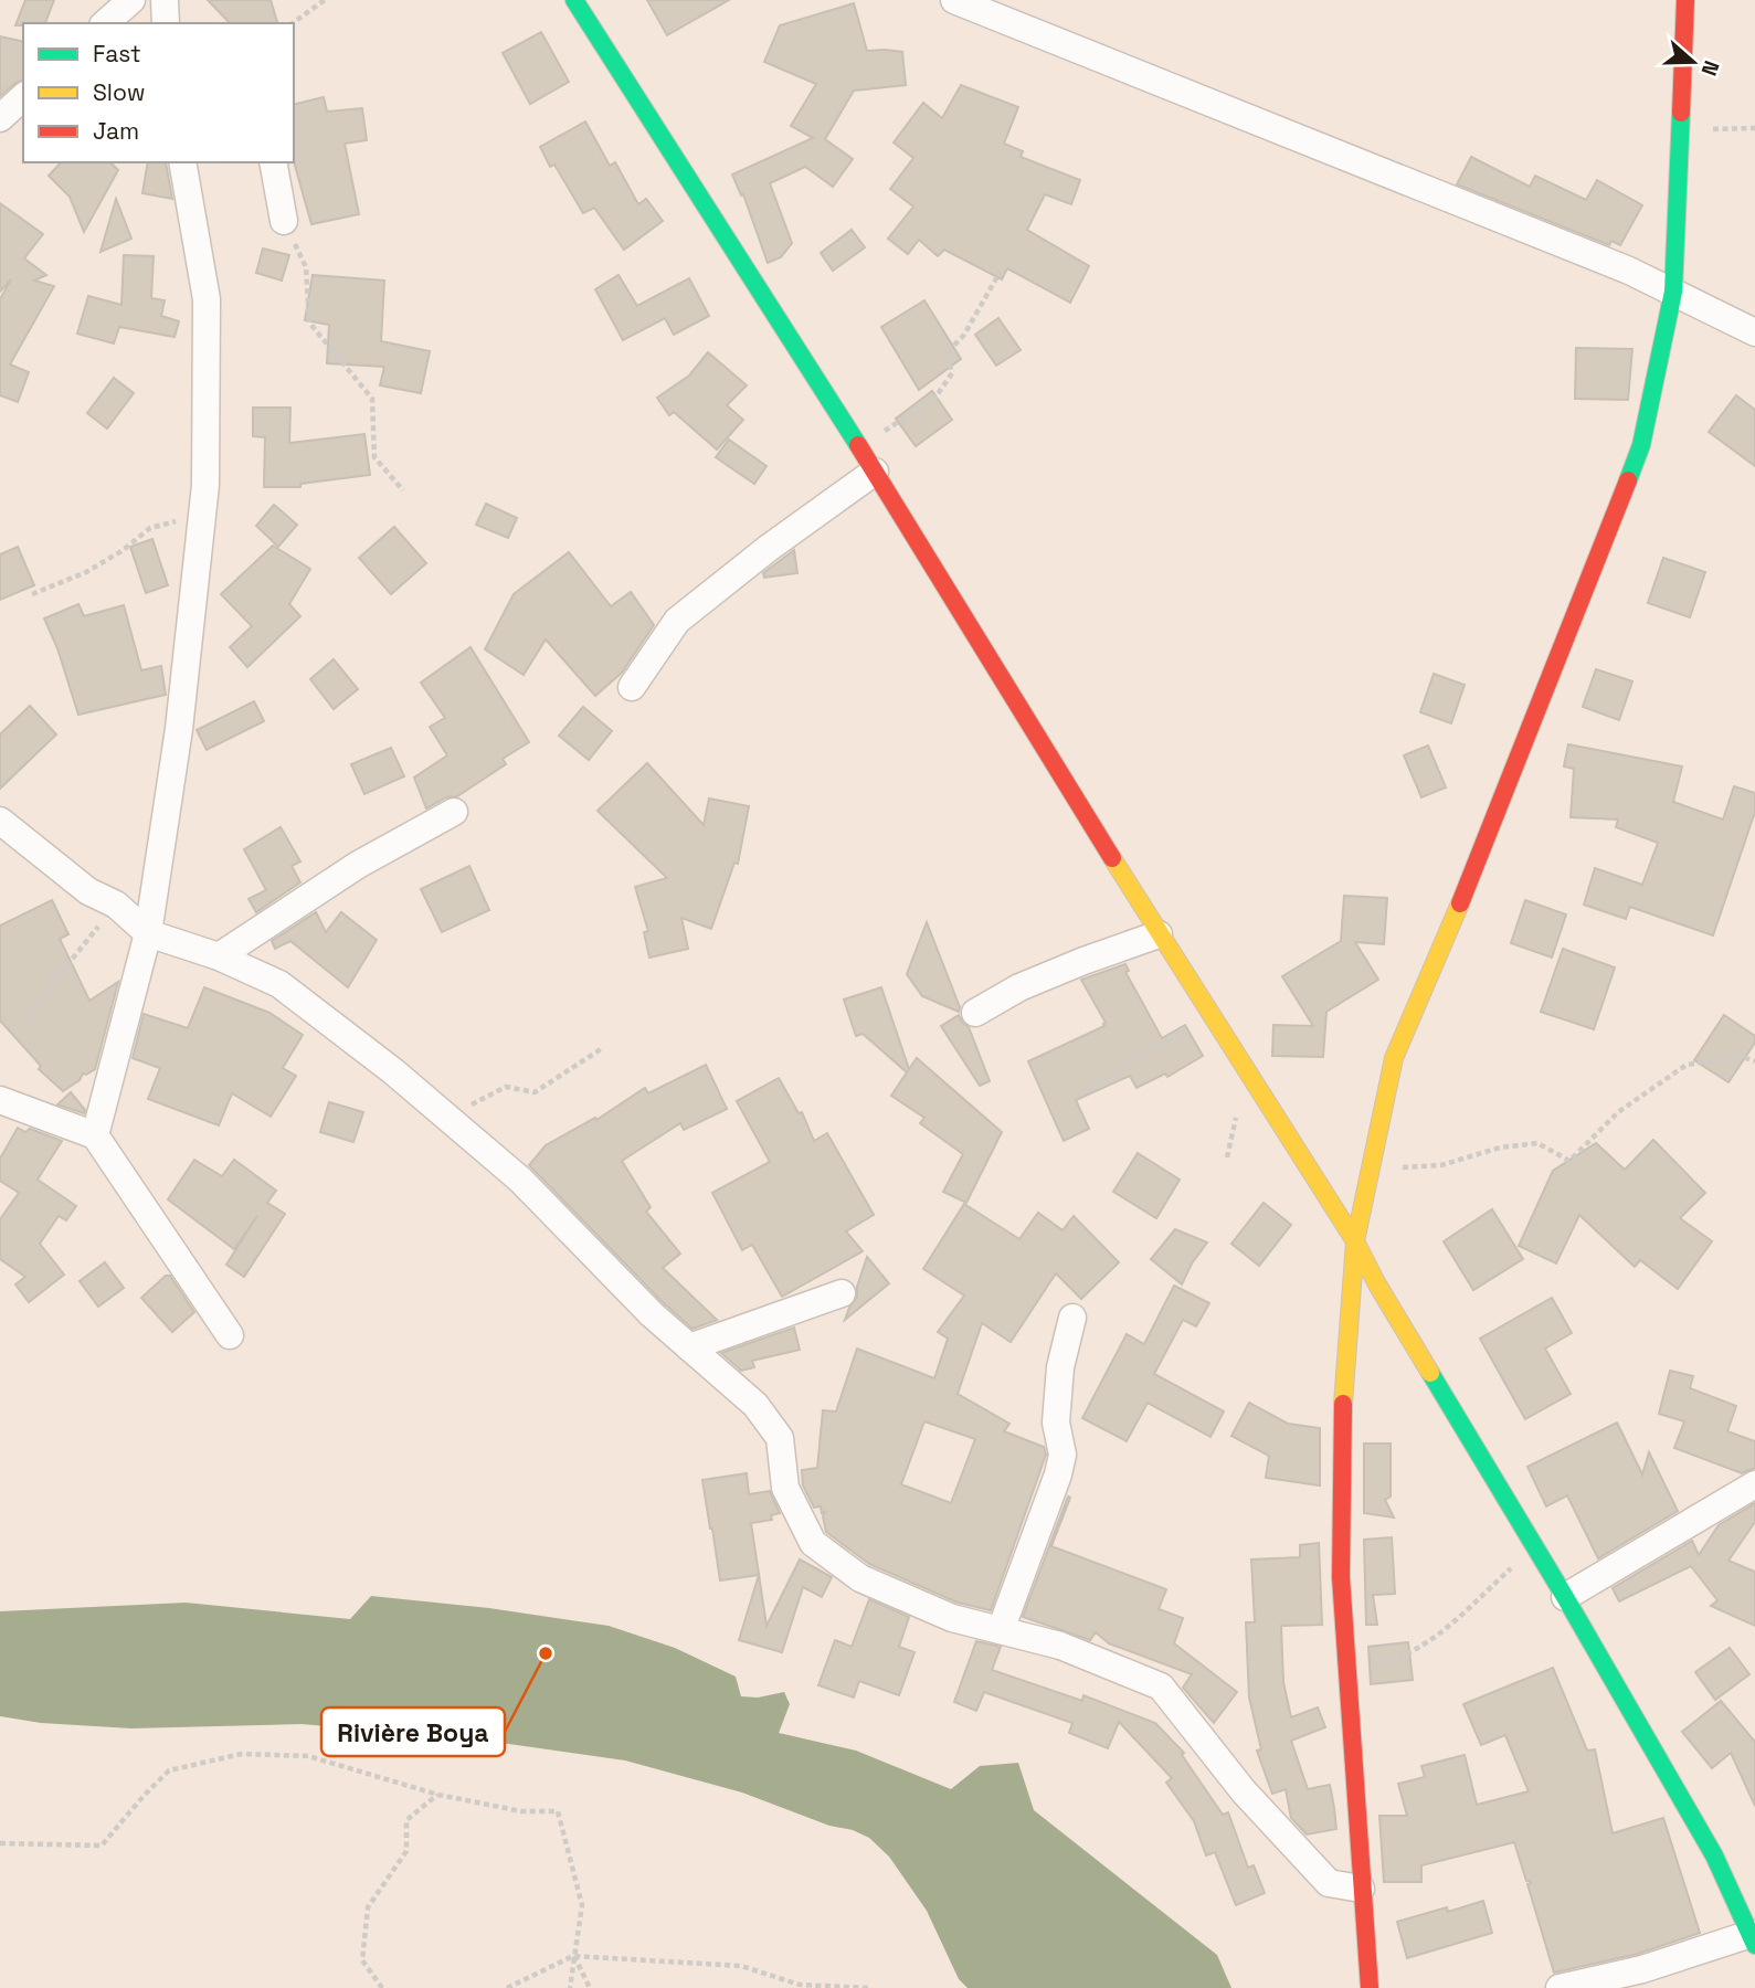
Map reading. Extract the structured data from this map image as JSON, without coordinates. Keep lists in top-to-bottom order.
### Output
{
  "places": ["Rivière Boya"],
  "legend": ["Fast", "Slow", "Jam"],
  "north": "right"
}
